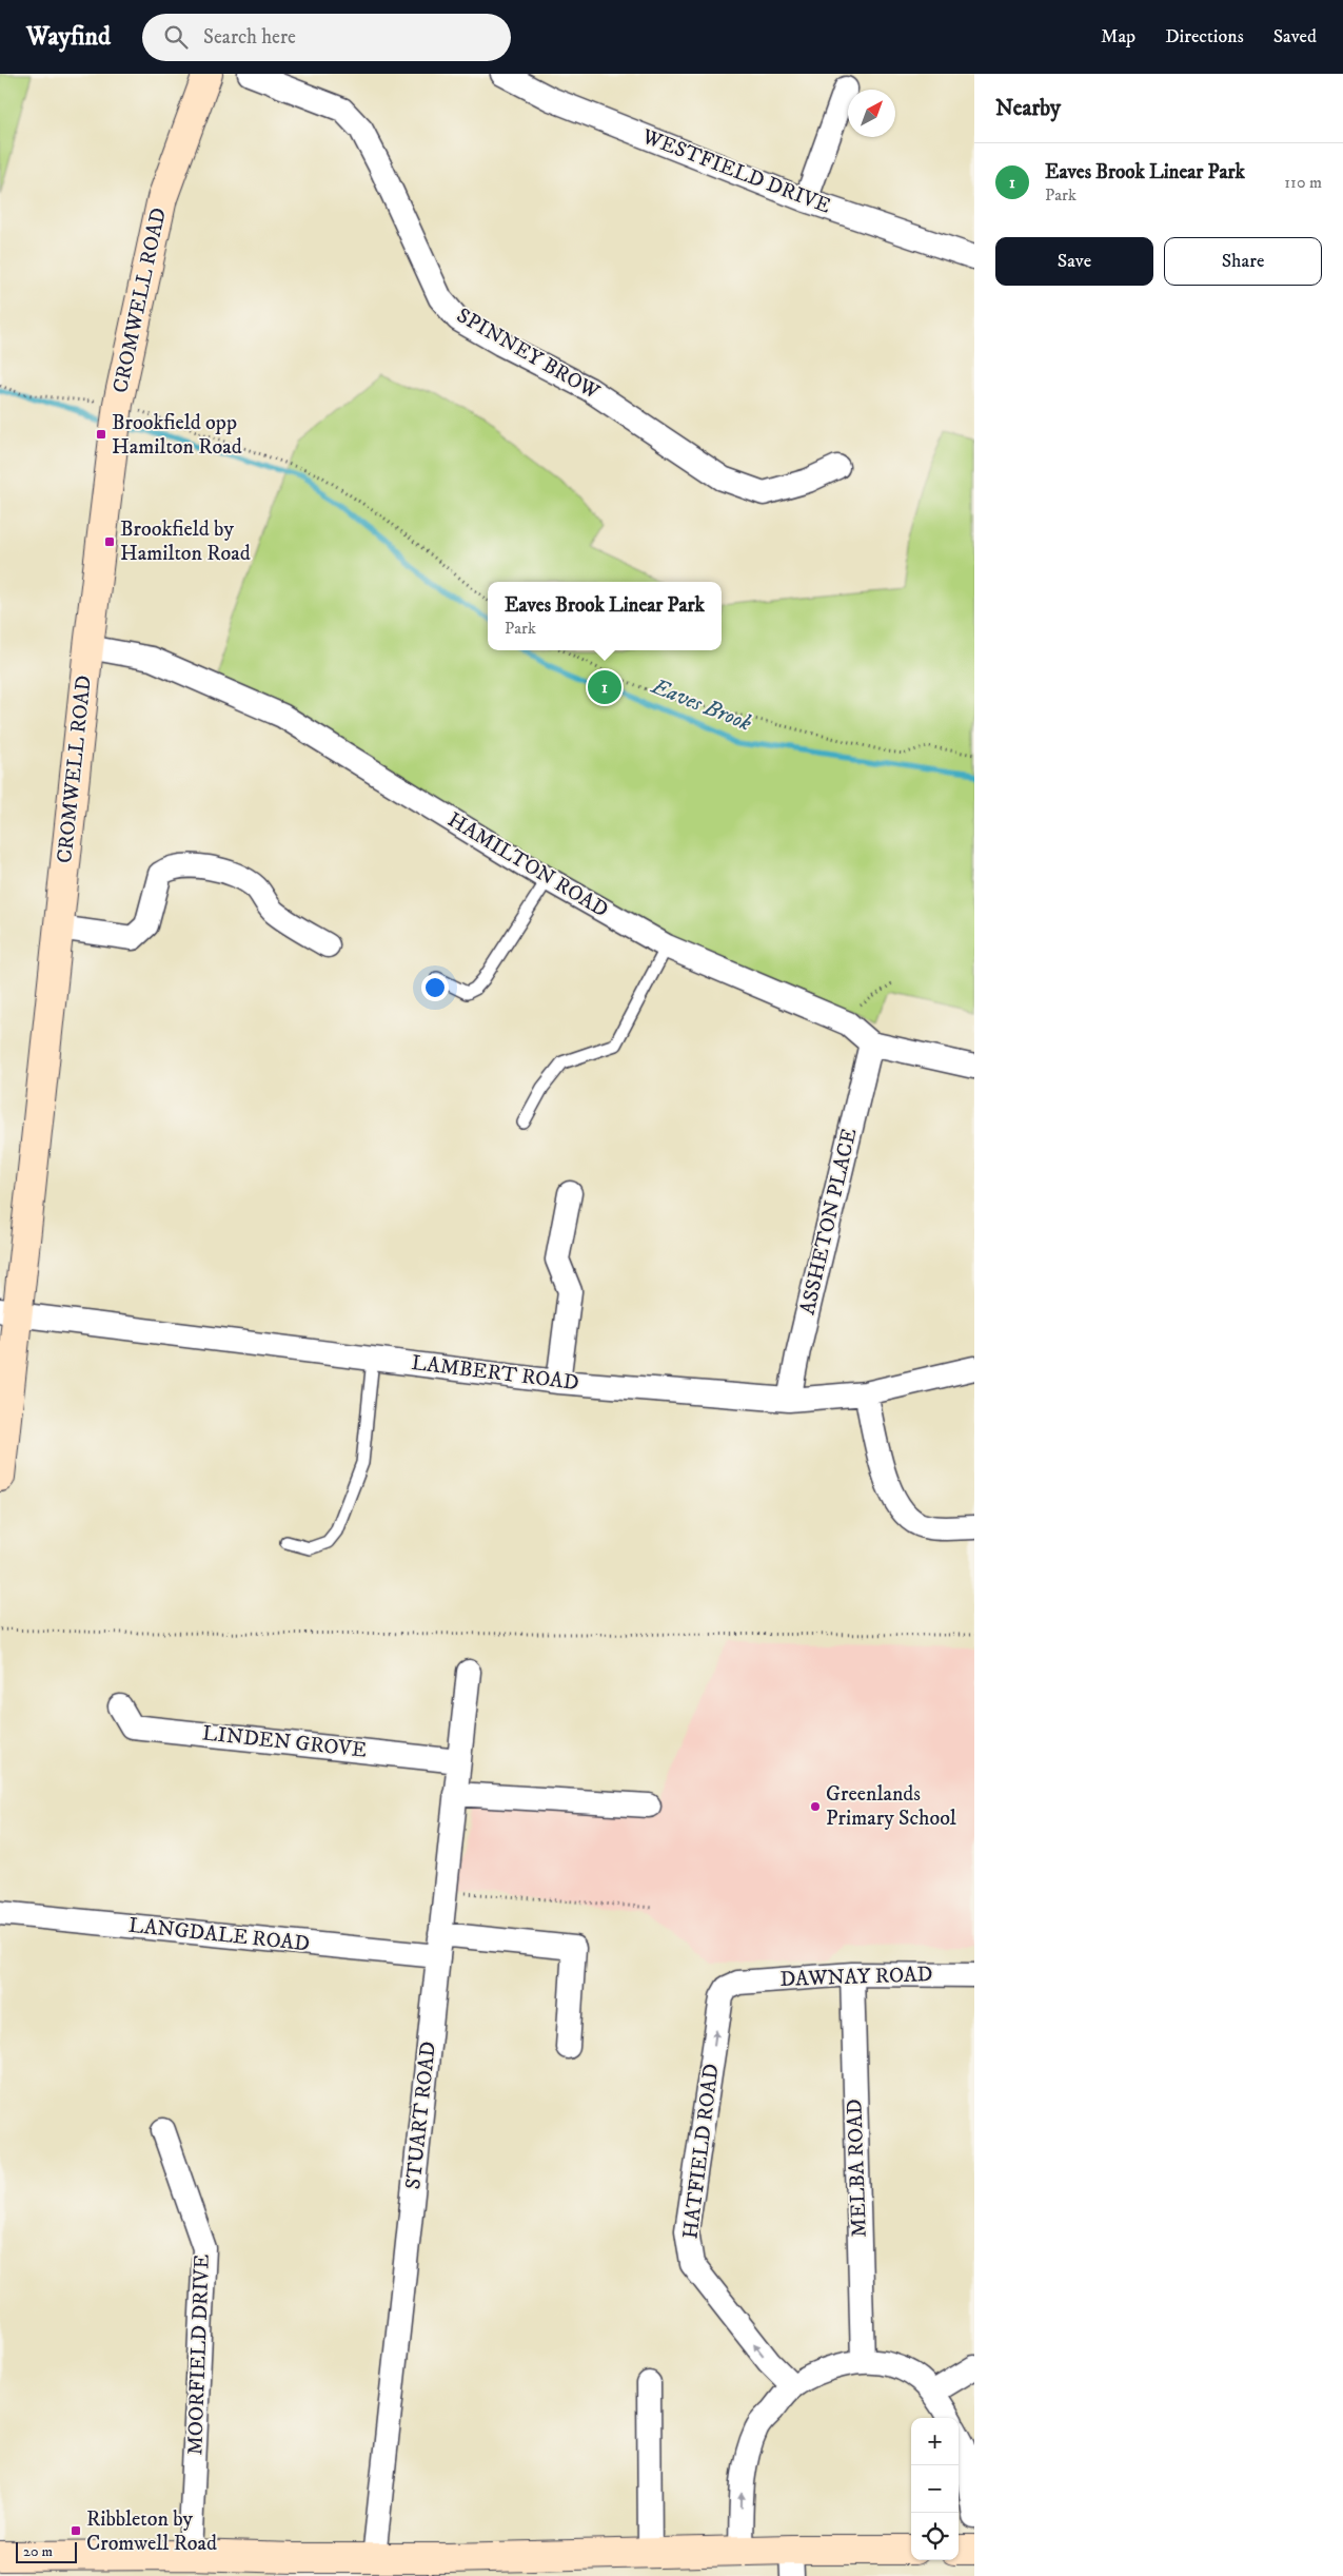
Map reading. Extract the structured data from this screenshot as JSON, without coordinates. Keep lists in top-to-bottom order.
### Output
{
  "streets": {
    "street": [
      "WESTFIELD DRIVE",
      "CROMWELL ROAD",
      "SPINNEY BROW",
      "HAMILTON ROAD",
      "ASSHETON PLACE",
      "LAMBERT ROAD",
      "LINDEN GROVE",
      "LANGDALE ROAD",
      "DAWNAY ROAD",
      "STUART ROAD",
      "HATFIELD ROAD",
      "MELBA ROAD",
      "MOORFIELD DRIVE"
    ]
  },
  "crossings": [
    ["CROMWELL ROAD", "HAMILTON ROAD"],
    ["CROMWELL ROAD", "LAMBERT ROAD"],
    ["HAMILTON ROAD", "ASSHETON PLACE"],
    ["ASSHETON PLACE", "LAMBERT ROAD"],
    ["LINDEN GROVE", "STUART ROAD"],
    ["LANGDALE ROAD", "STUART ROAD"],
    ["DAWNAY ROAD", "HATFIELD ROAD"],
    ["DAWNAY ROAD", "MELBA ROAD"]
  ],
  "water": ["Eaves Brook"],
  "places": {
    "transit": ["Brookfield opp Hamilton Road", "Brookfield by Hamilton Road", "Ribbleton by Cromwell Road"],
    "other": ["Greenlands Primary School"]
  },
  "scale_bar": "20 m",
  "north": "top right",
  "page": {
    "header": "Wayfind",
    "search": "Search here",
    "nav": ["Map", "Directions", "Saved"],
    "heading": "Nearby",
    "list": [
      {
        "mark": "1",
        "name": "Eaves Brook Linear Park",
        "note": "Park",
        "value": "110 m"
      }
    ],
    "buttons": ["Save", "Share"],
    "popup": ["Eaves Brook Linear Park", "Park"],
    "pins": "1",
    "map_buttons": ["+", "−"],
    "scale": "20 m"
  }
}
